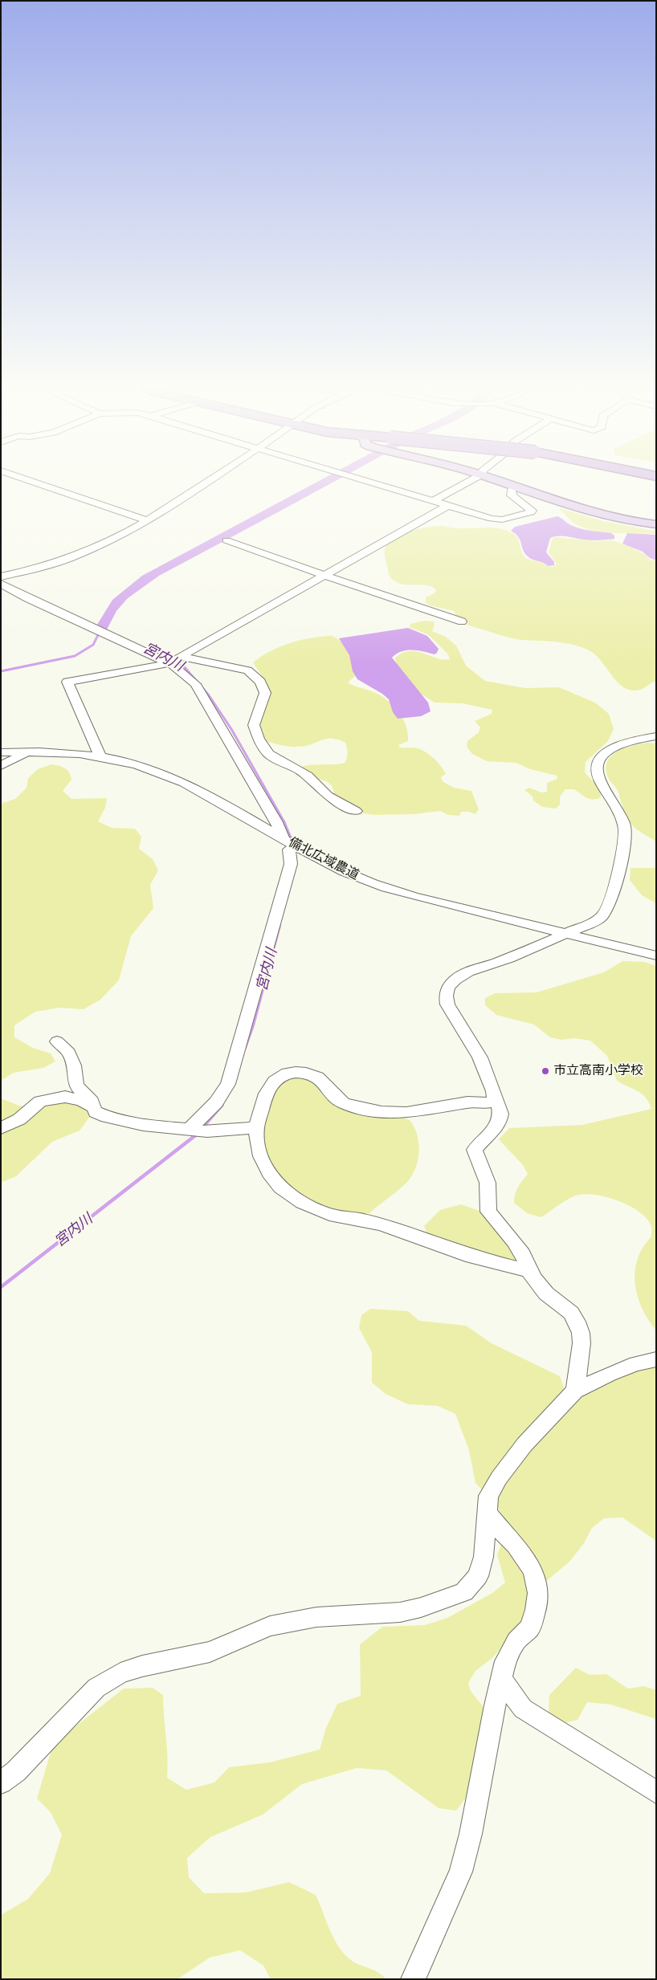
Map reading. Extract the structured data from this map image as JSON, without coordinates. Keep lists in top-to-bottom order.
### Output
{
  "streets": {
    "street": ["備北広域農道"]
  },
  "water": ["宮内川"],
  "places": ["市立高南小学校"]
}
